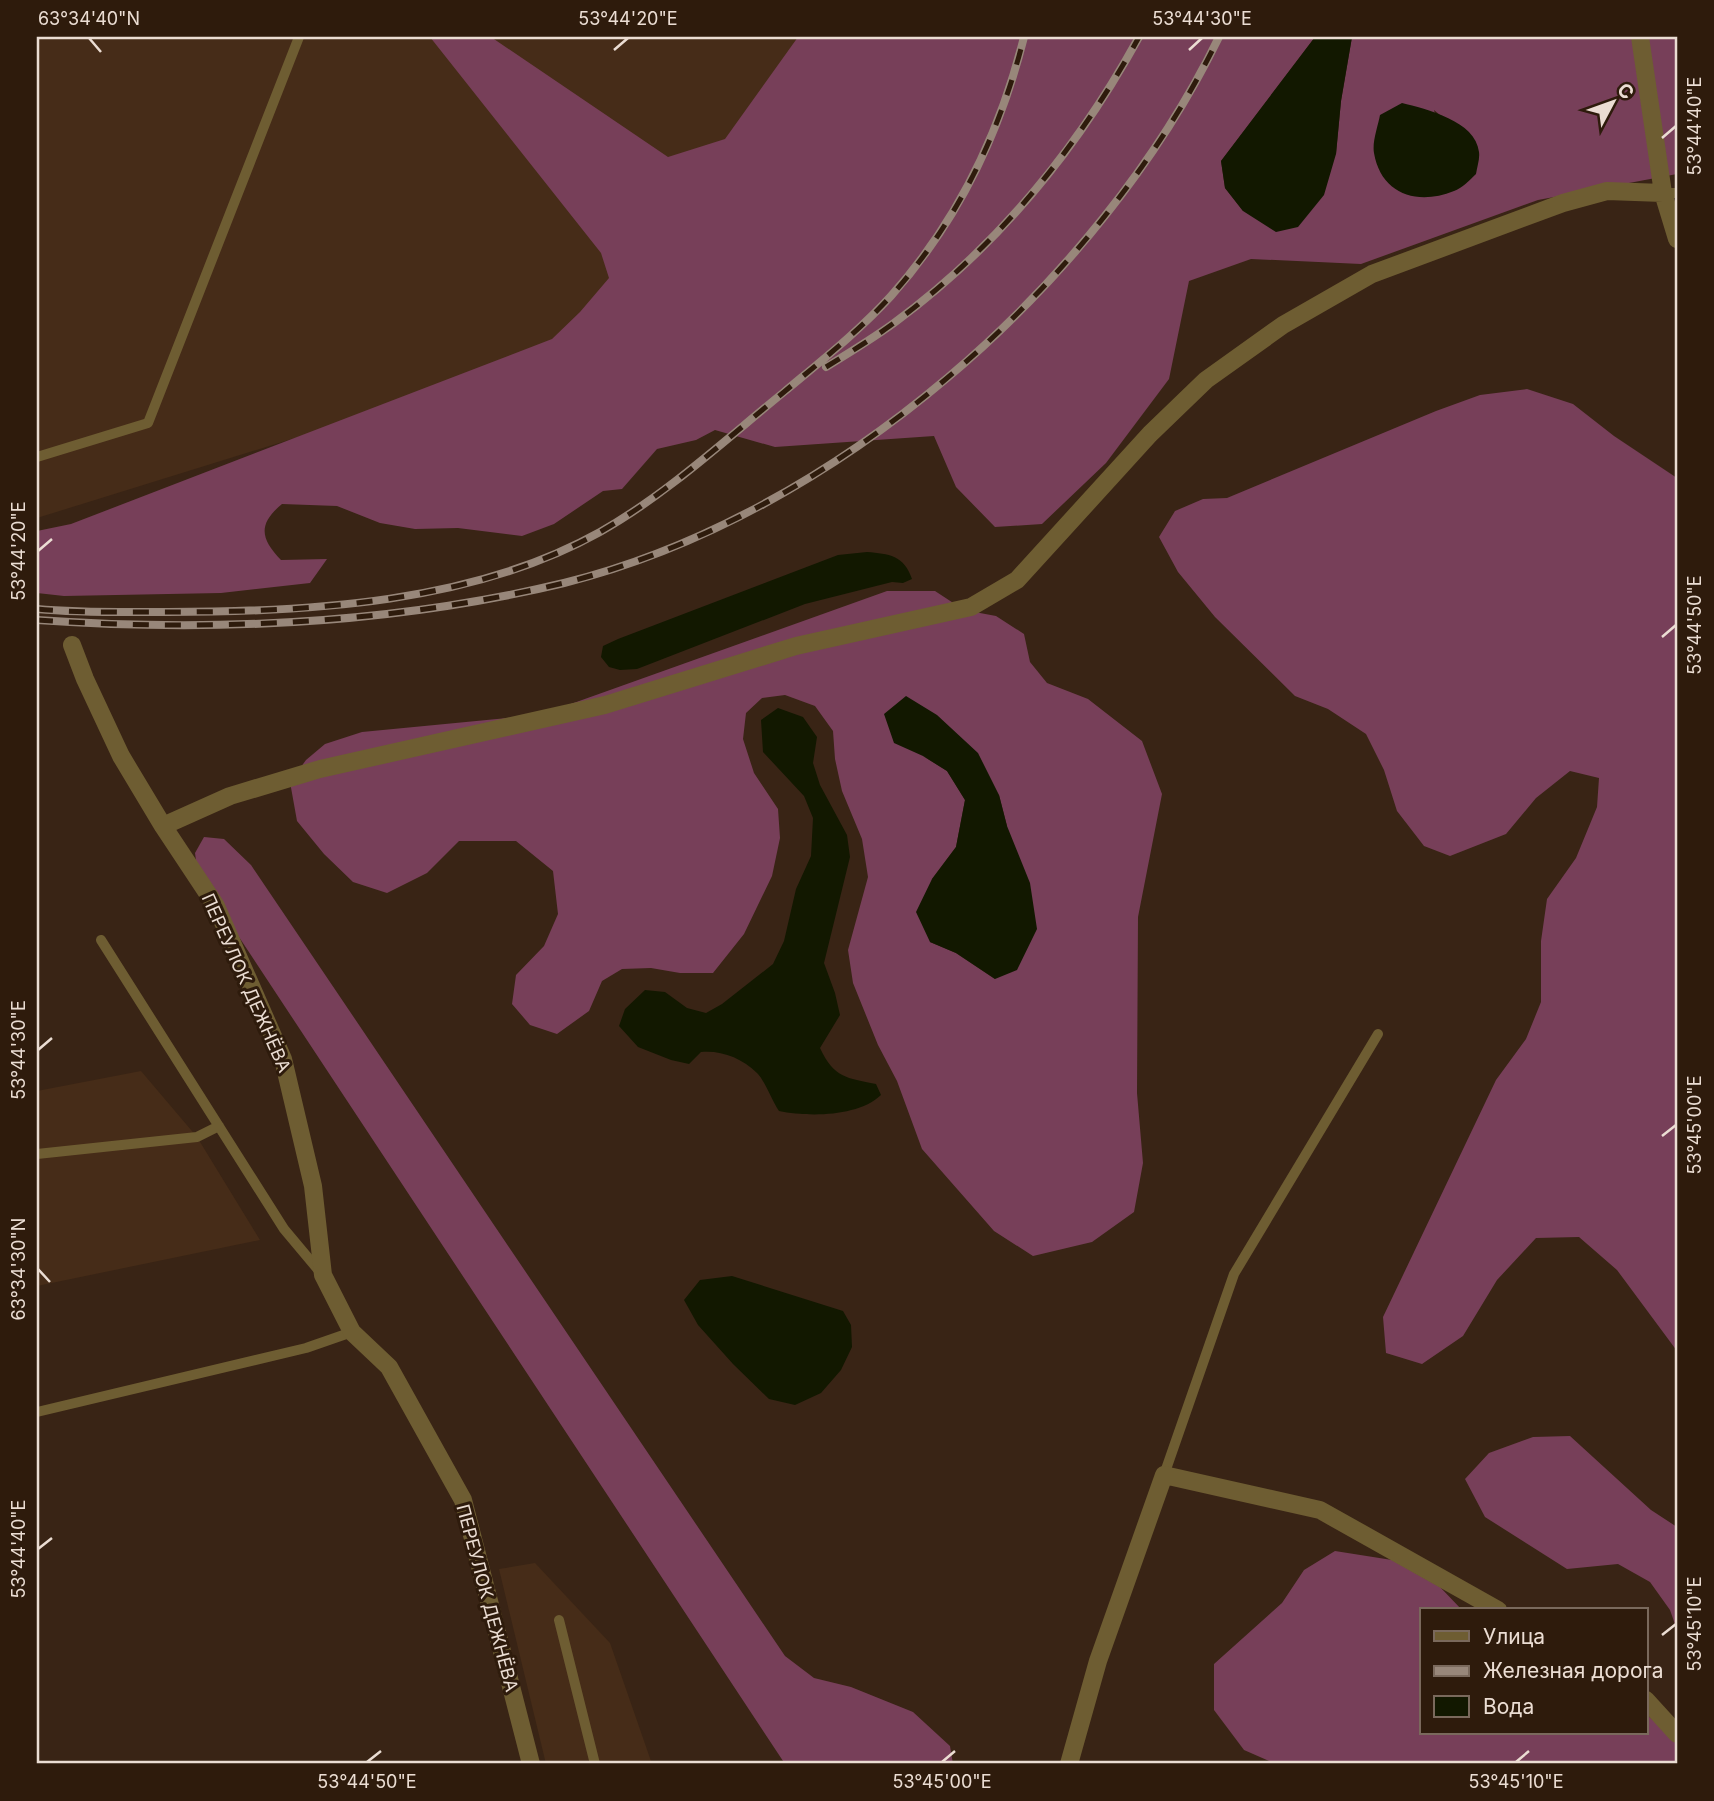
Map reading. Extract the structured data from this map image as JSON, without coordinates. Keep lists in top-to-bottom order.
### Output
{
  "streets": {
    "street": ["ПЕРЕУЛОК ДЕЖНЁВА"]
  },
  "legend": ["Улица", "Железная дорога", "Вода"],
  "north": "top right",
  "coordinates": [
    "63°34'40\"N",
    "53°44'20\"E",
    "53°44'30\"E",
    "53°44'40\"E",
    "53°44'50\"E",
    "53°45'00\"E",
    "63°34'30\"N",
    "53°45'10\"E"
  ]
}
